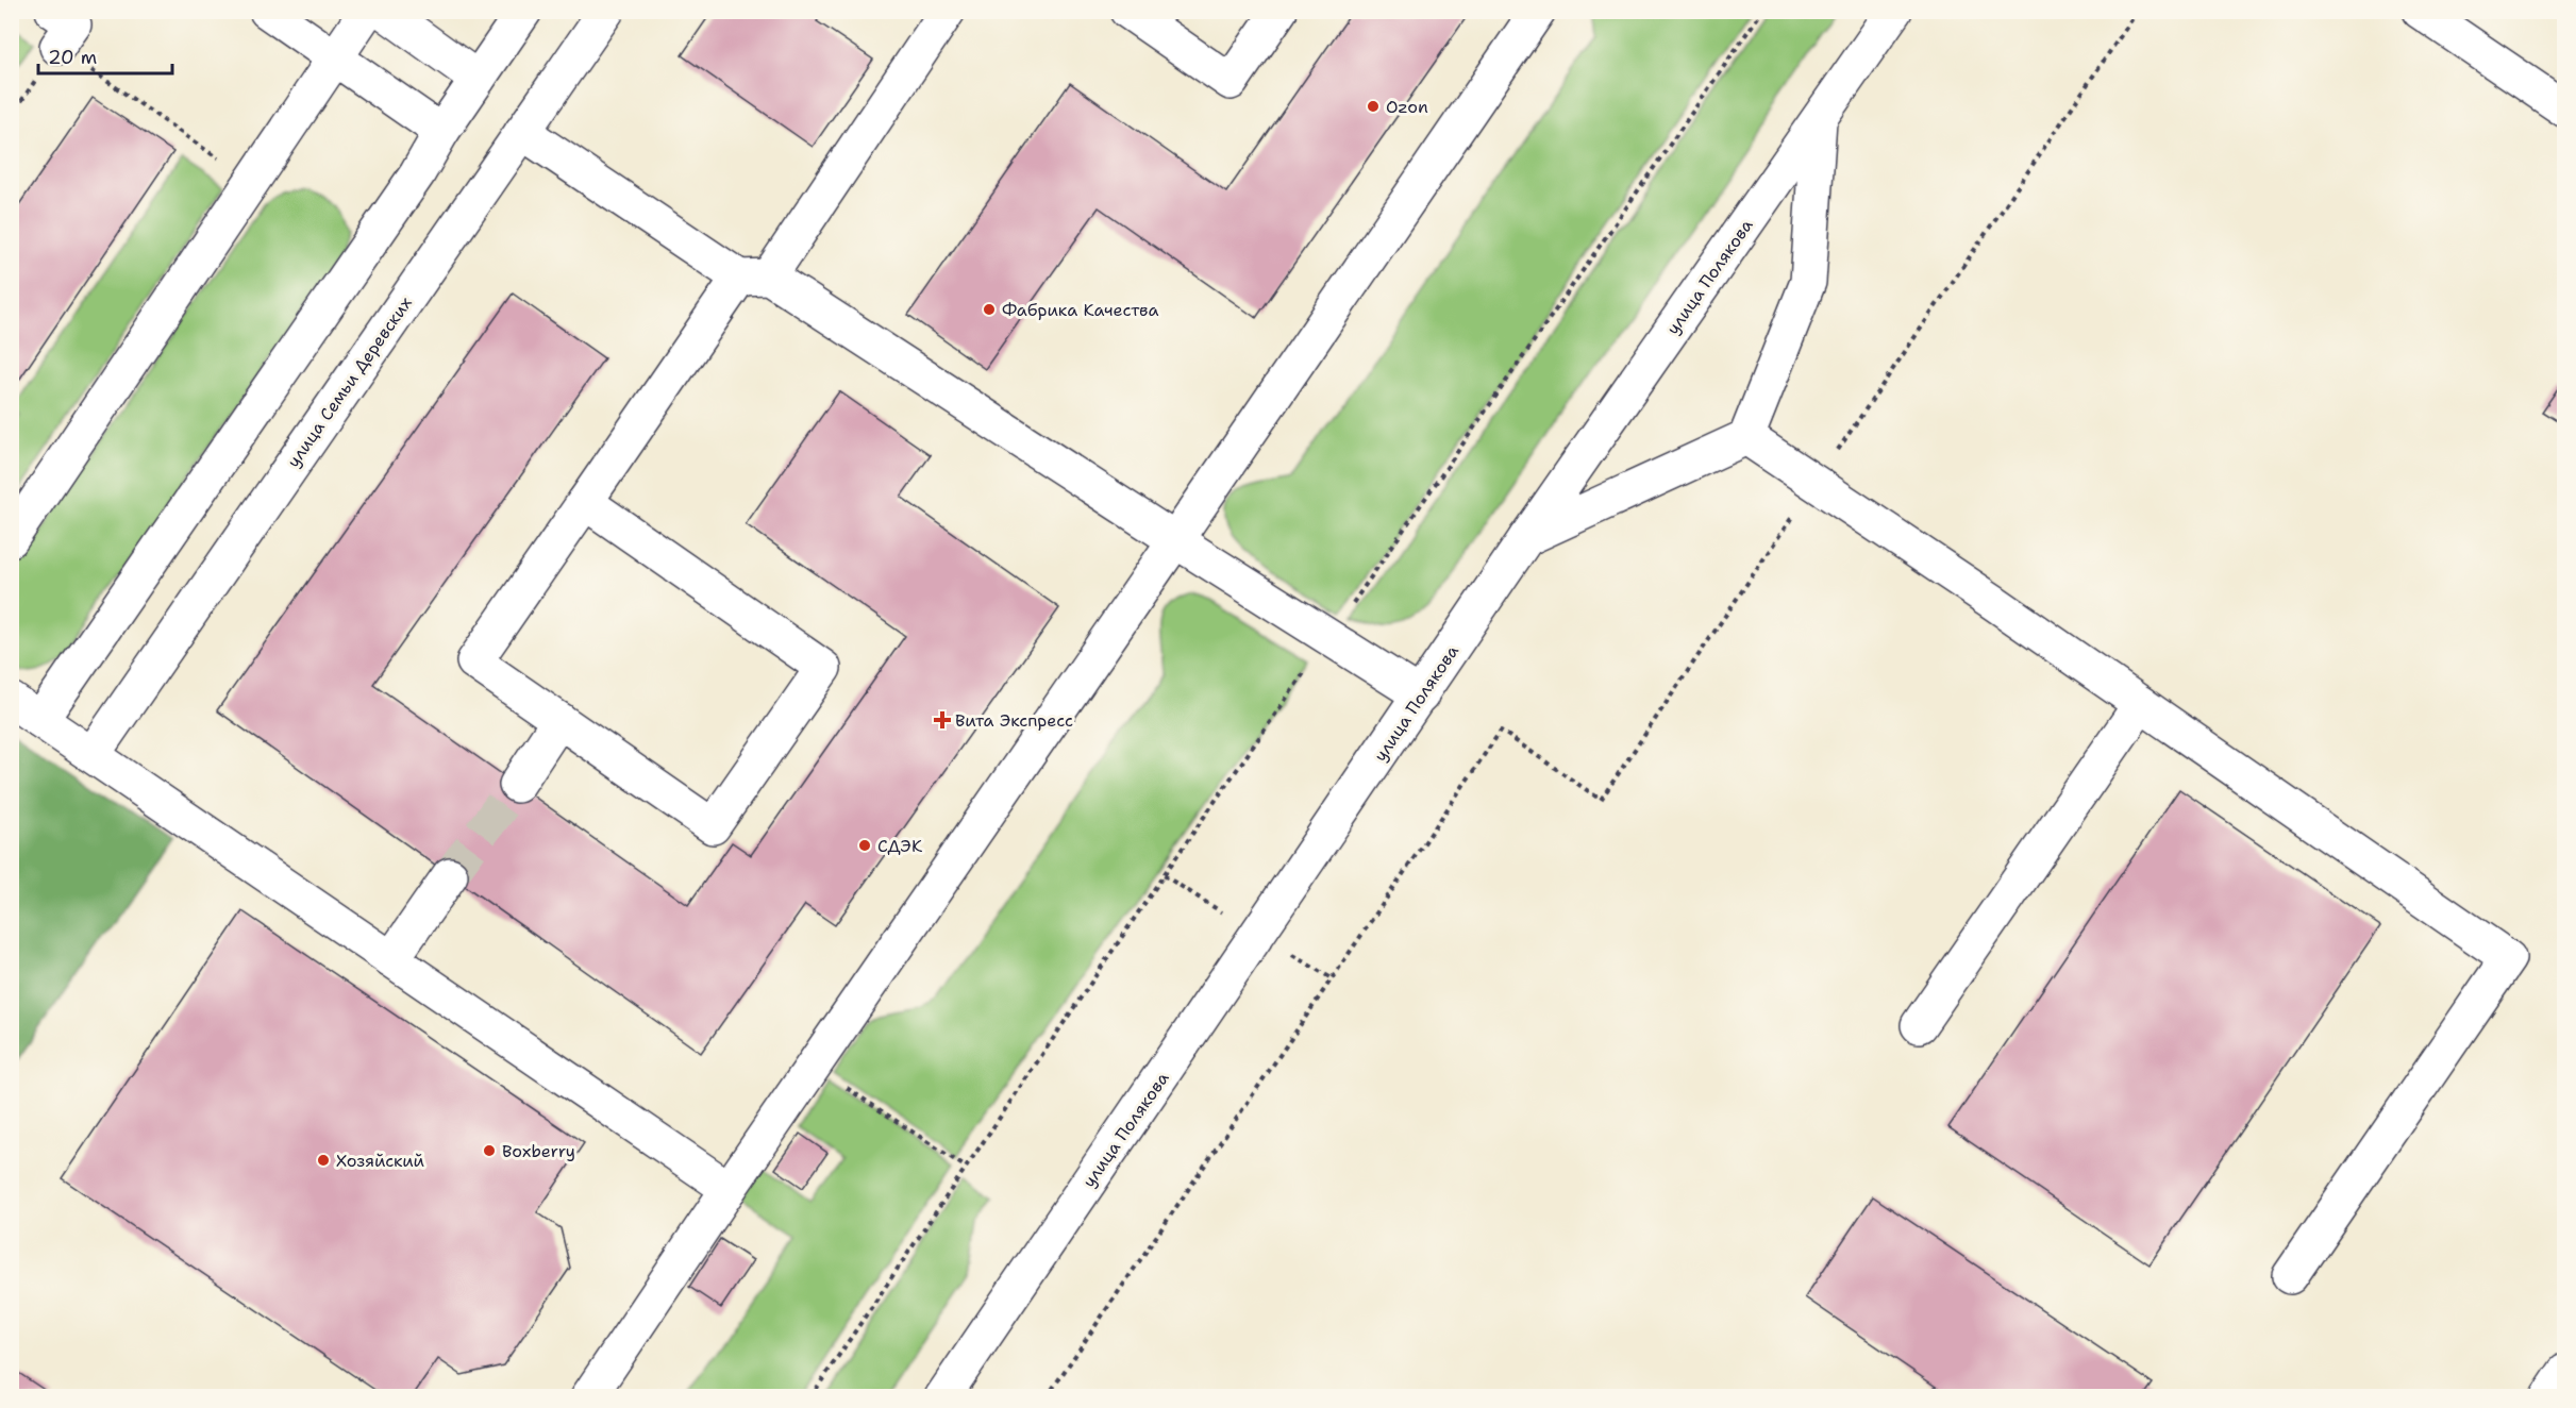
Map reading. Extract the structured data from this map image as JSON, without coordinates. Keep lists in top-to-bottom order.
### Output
{
  "streets": {
    "main road": ["улица Полякова", "улица Семьи Деревских"]
  },
  "places": {
    "other": [
      "Ozon",
      "Фабрика Качества",
      "СДЭК",
      "Boxberry",
      "Хозяйский"
    ],
    "health": ["Вита Экспресс"]
  },
  "scale_bar": "20 m"
}
